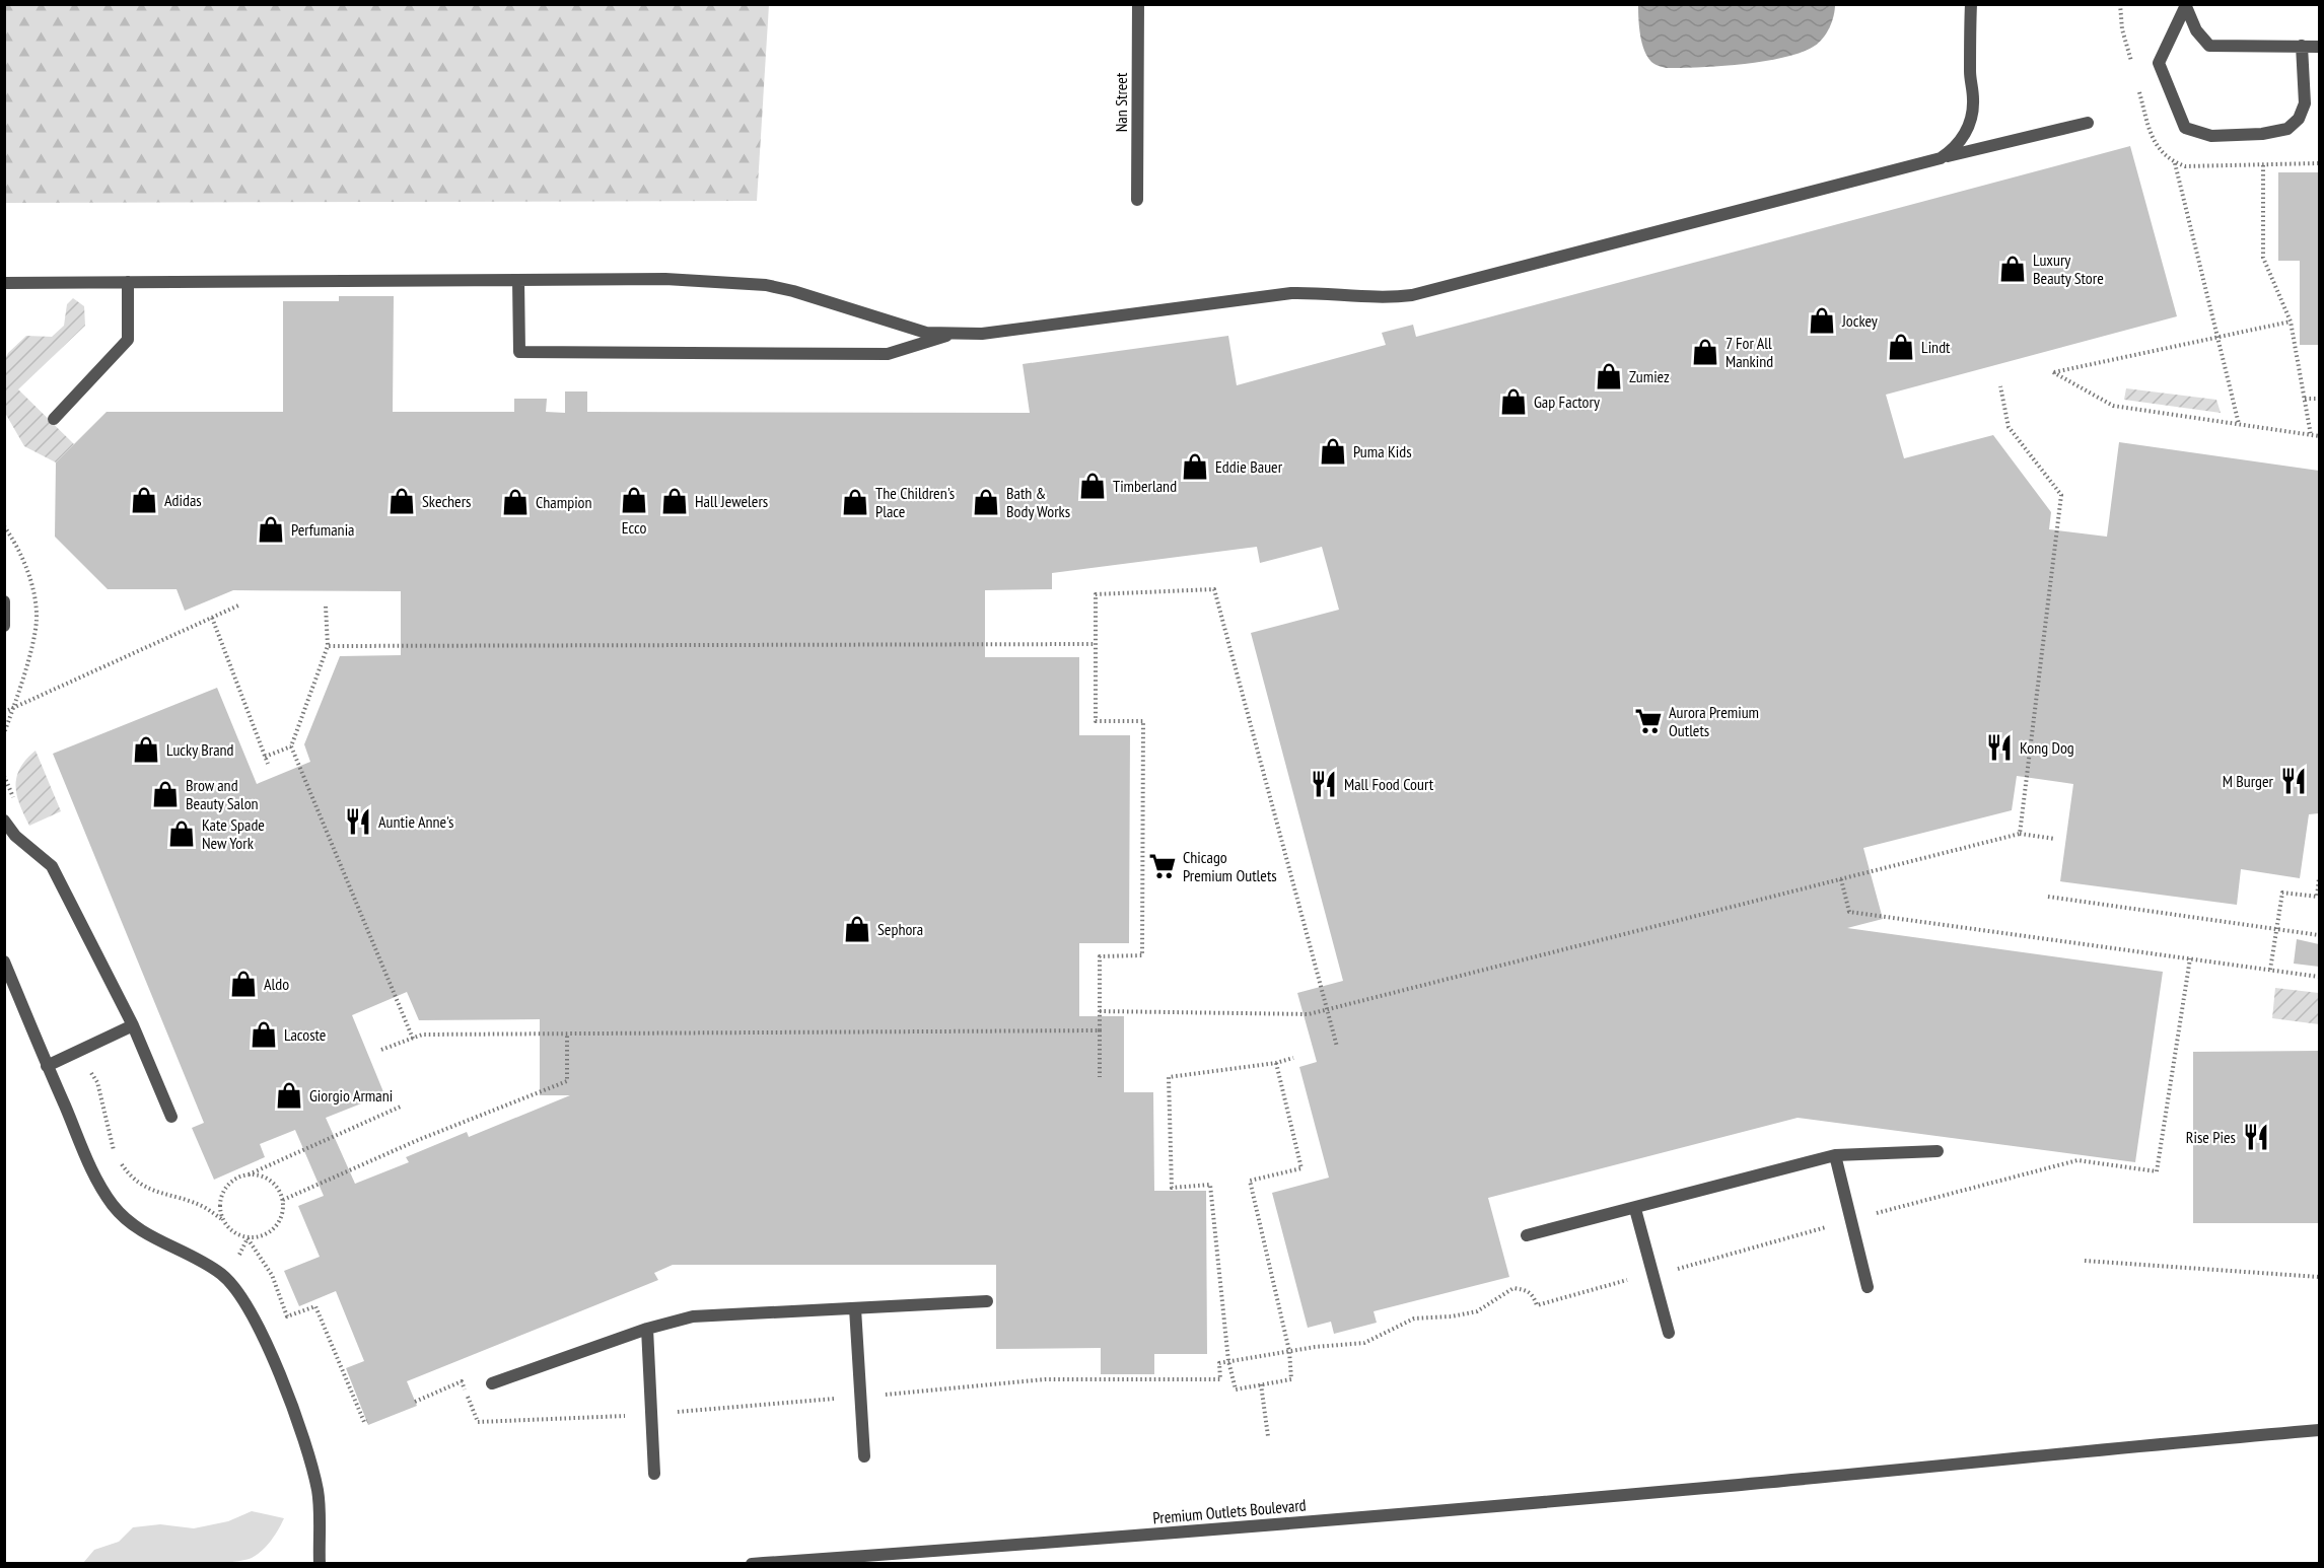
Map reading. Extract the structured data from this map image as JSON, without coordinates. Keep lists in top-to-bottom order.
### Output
{
  "streets": {
    "street": ["Nan Street", "Premium Outlets Boulevard"]
  },
  "places": {
    "shop": [
      "Luxury Beauty Store",
      "Jockey",
      "Lindt",
      "7 For All Mankind",
      "Zumiez",
      "Gap Factory",
      "Puma Kids",
      "Eddie Bauer",
      "Timberland",
      "Adidas",
      "Ecco",
      "Skechers",
      "Hall Jewelers",
      "Champion",
      "The Children's Place",
      "Bath & Body Works",
      "Perfumania",
      "Lucky Brand",
      "Brow and Beauty Salon",
      "Kate Spade New York",
      "Sephora",
      "Aldo",
      "Lacoste",
      "Giorgio Armani"
    ],
    "supermarket": ["Aurora Premium Outlets", "Chicago Premium Outlets"],
    "restaurant": [
      "Kong Dog",
      "M Burger",
      "Mall Food Court",
      "Auntie Anne's",
      "Rise Pies"
    ]
  }
}
